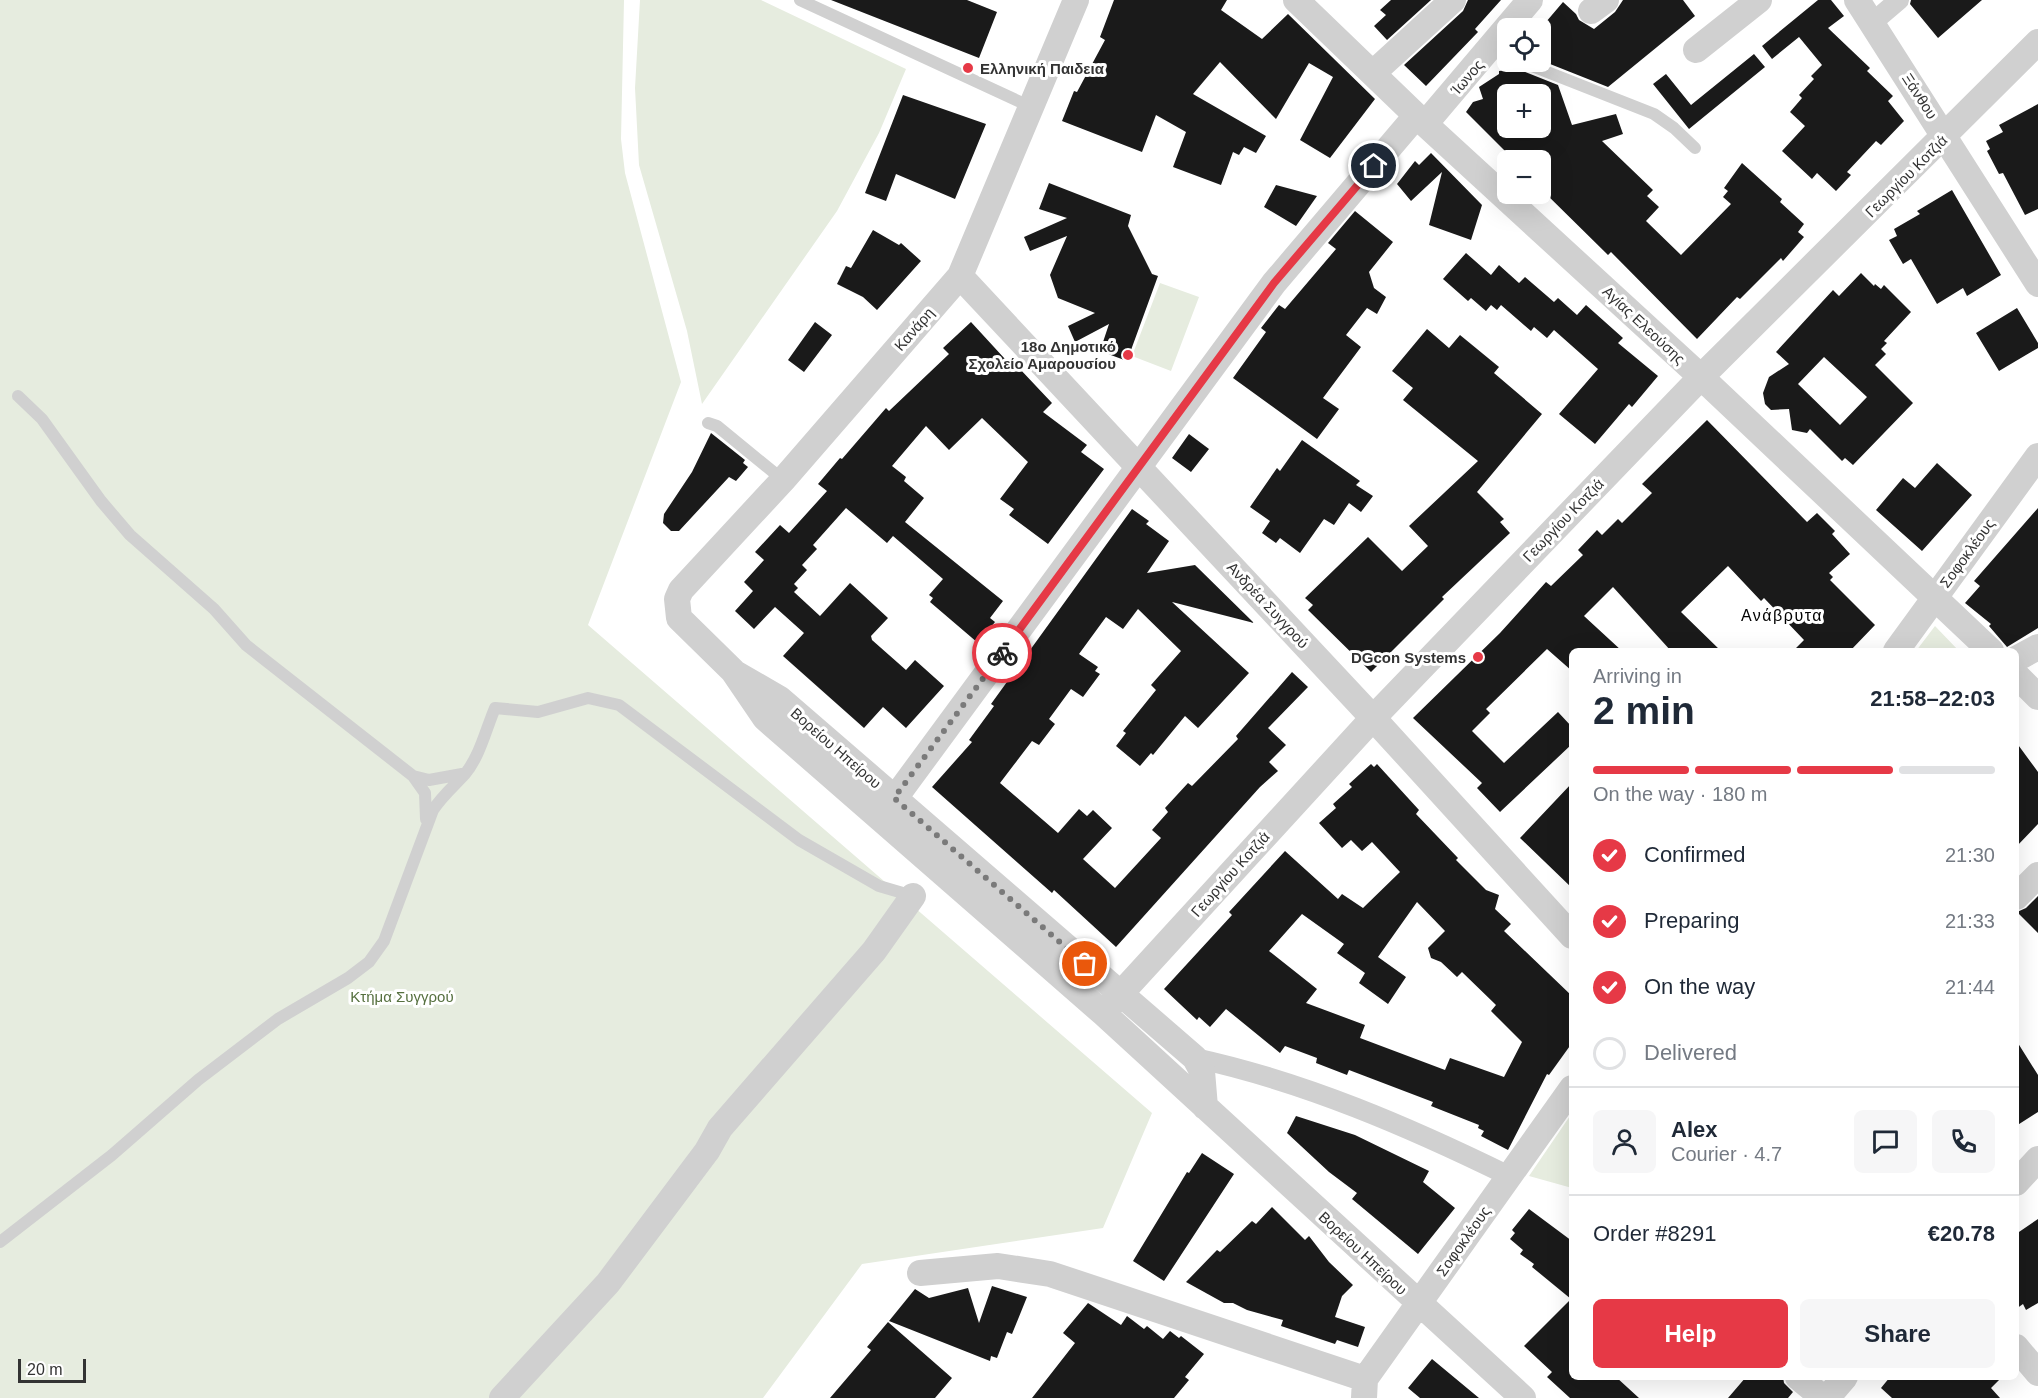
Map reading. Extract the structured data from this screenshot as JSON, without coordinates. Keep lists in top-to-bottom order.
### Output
{
  "streets": {
    "street": [
      "Ίωνος",
      "Ξάνθου",
      "Γεωργίου Κοτζιά",
      "Αγίας Ελεούσης",
      "Κανάρη",
      "Σοφοκλέους",
      "Ανδρέα Συγγρού",
      "Βορείου Ηπείρου"
    ]
  },
  "crossings": [
    ["Ίωνος", "Αγίας Ελεούσης"],
    ["Ίωνος", "Ανδρέα Συγγρού"],
    ["Ίωνος", "Βορείου Ηπείρου"],
    ["Ξάνθου", "Γεωργίου Κοτζιά"],
    ["Γεωργίου Κοτζιά", "Αγίας Ελεούσης"],
    ["Γεωργίου Κοτζιά", "Ανδρέα Συγγρού"],
    ["Γεωργίου Κοτζιά", "Βορείου Ηπείρου"],
    ["Αγίας Ελεούσης", "Σοφοκλέους"],
    ["Κανάρη", "Ανδρέα Συγγρού"],
    ["Κανάρη", "Βορείου Ηπείρου"],
    ["Σοφοκλέους", "Βορείου Ηπείρου"]
  ],
  "districts": ["Ανάβρυτα"],
  "parks": ["Κτήμα Συγγρού"],
  "places": ["Ελληνική Παιδεια", "18ο Δημοτικό Σχολείο Αμαρουσίου", "DGcon Systems"],
  "scale_bar": "20 m",
  "page": {
    "map_buttons": ["+", "−"],
    "heading": ["2 min", "Arriving in", "21:58–22:03"],
    "panel": [
      "Alex",
      "Courier · 4.7",
      "Order #8291",
      "€20.78"
    ],
    "bar": "On the way · 180 m",
    "list": [
      ["Confirmed", "21:30"],
      ["Preparing", "21:33"],
      ["On the way", "21:44"],
      "Delivered"
    ],
    "buttons": ["Help", "Share"],
    "scale": "20 m"
  }
}
